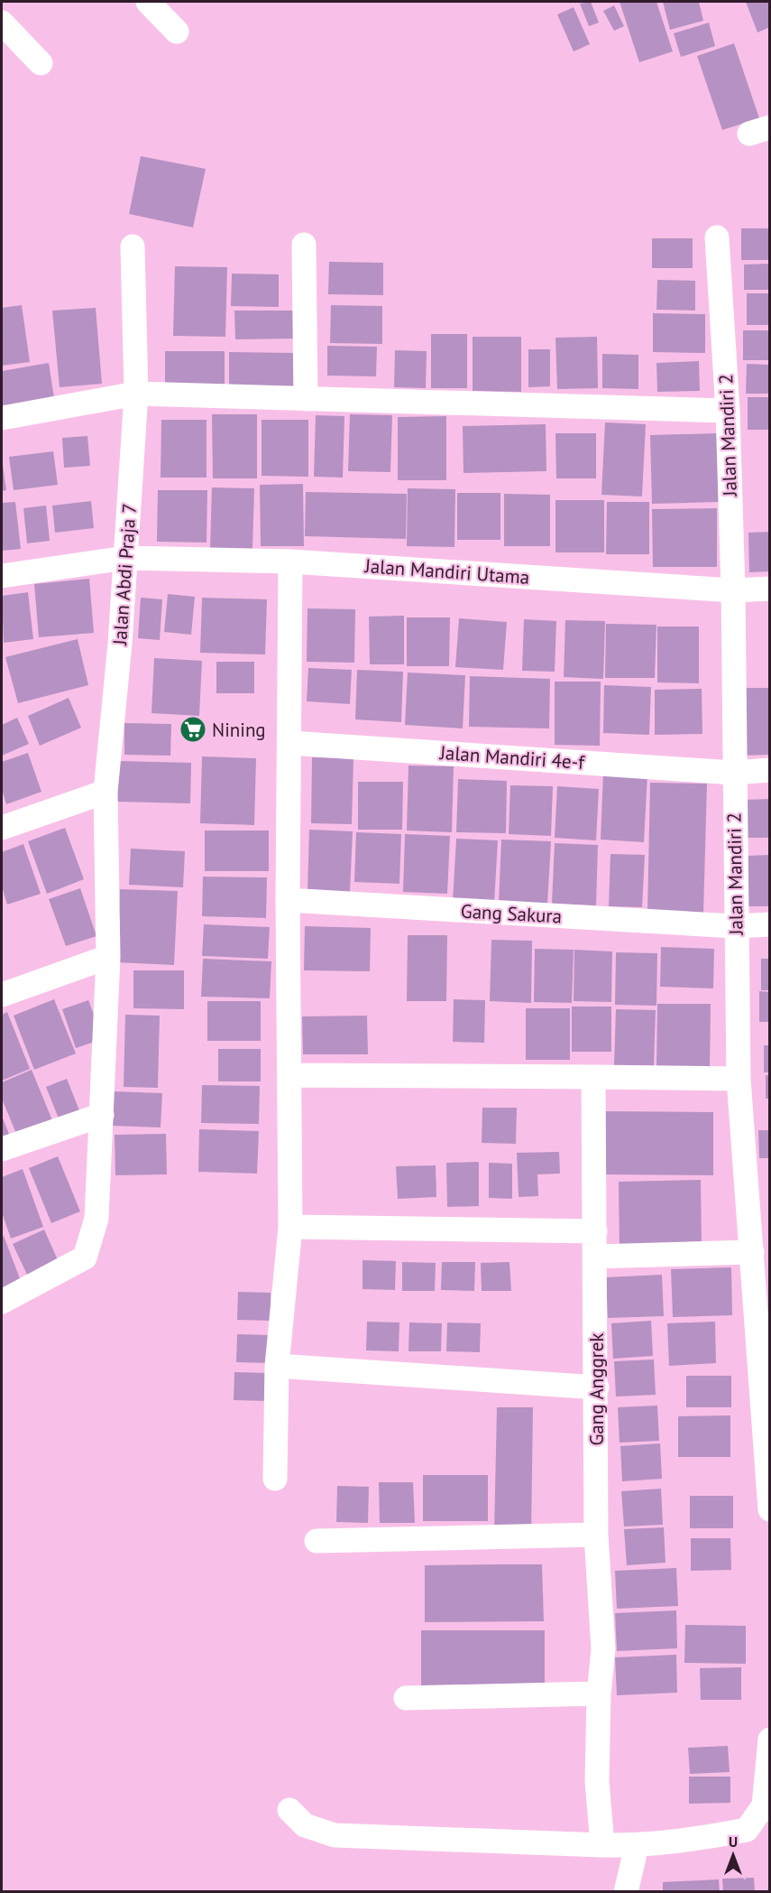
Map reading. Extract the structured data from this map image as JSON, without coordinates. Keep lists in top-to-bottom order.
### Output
{
  "streets": {
    "street": [
      "Jalan Mandiri 2",
      "Jalan Mandiri Utama",
      "Jalan Abdi Praja 7",
      "Jalan Mandiri 4e-f",
      "Gang Sakura",
      "Gang Anggrek"
    ]
  },
  "crossings": [
    ["Jalan Mandiri 2", "Jalan Mandiri Utama"],
    ["Jalan Mandiri 2", "Jalan Mandiri 4e-f"],
    ["Jalan Mandiri 2", "Gang Sakura"],
    ["Jalan Mandiri Utama", "Jalan Abdi Praja 7"]
  ],
  "places": {
    "supermarket": ["Nining"]
  },
  "north": "top"
}
